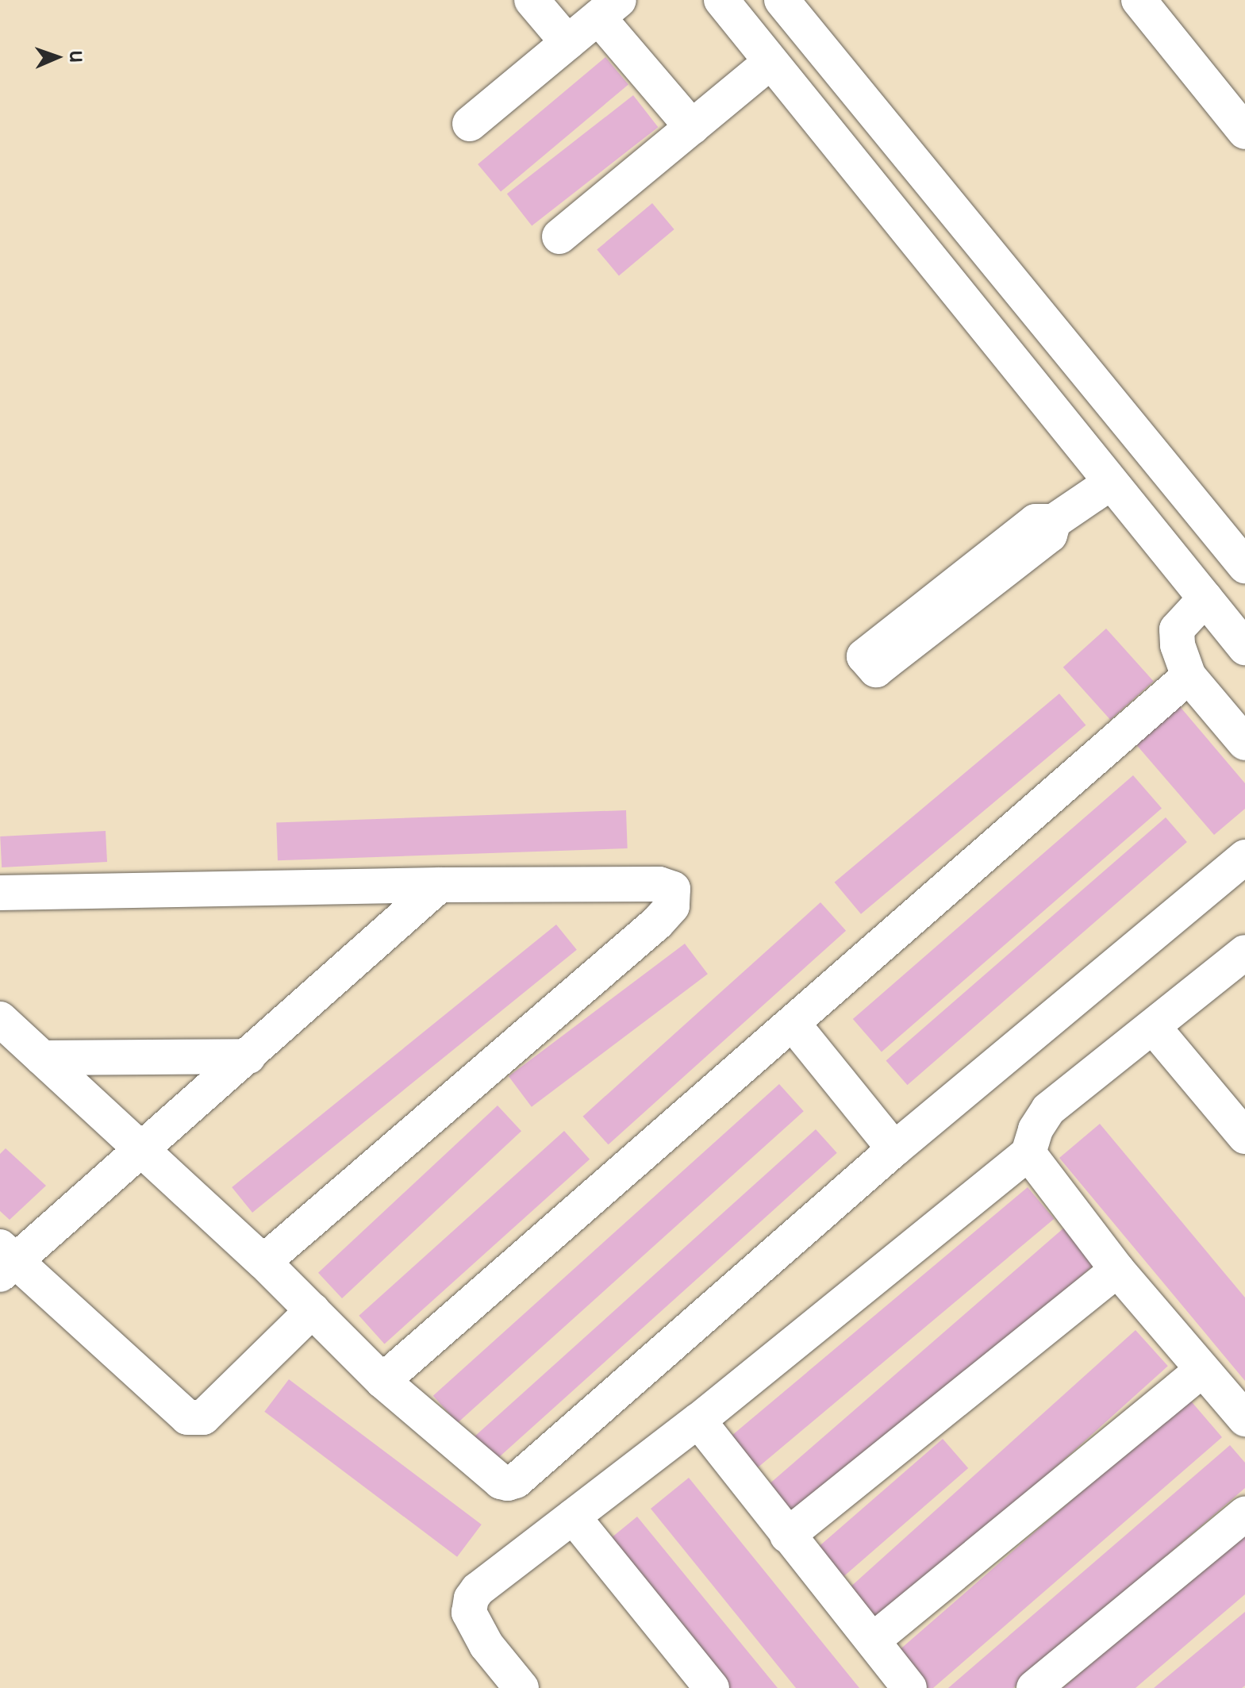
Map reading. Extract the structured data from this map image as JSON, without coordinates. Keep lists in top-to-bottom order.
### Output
{
  "north": "right"
}
